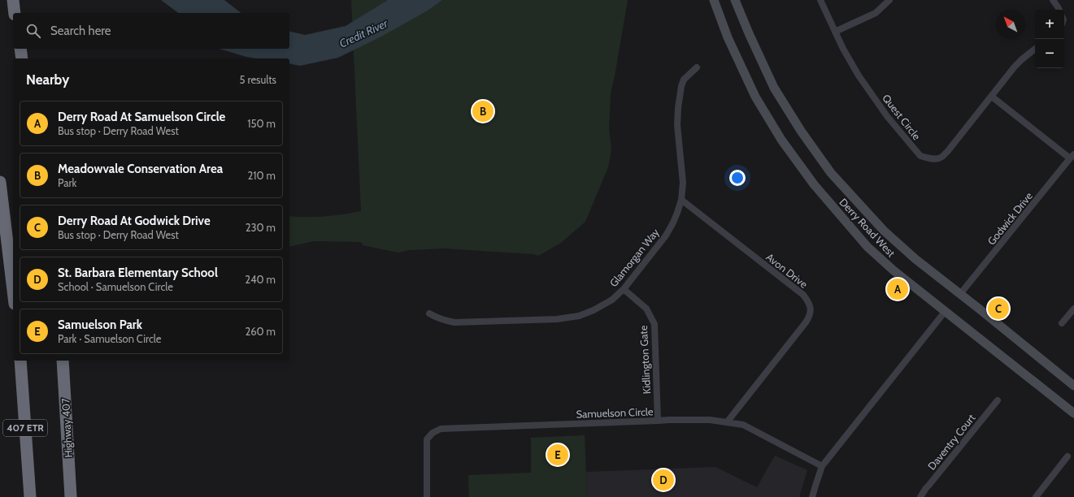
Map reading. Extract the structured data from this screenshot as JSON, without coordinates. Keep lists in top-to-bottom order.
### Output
{
  "streets": {
    "highway": ["407 ETR", "Highway 407"],
    "main road": ["Derry Road West"],
    "street": [
      "Quest Circle",
      "Godwick Drive",
      "Glamorgan Way",
      "Avon Drive",
      "Kidlington Gate",
      "Samuelson Circle",
      "Daventry Court"
    ]
  },
  "crossings": [
    ["Godwick Drive", "Derry Road West"],
    ["Glamorgan Way", "Avon Drive"],
    ["Glamorgan Way", "Kidlington Gate"],
    ["Avon Drive", "Samuelson Circle"],
    ["Kidlington Gate", "Samuelson Circle"]
  ],
  "water": ["Credit River"],
  "north": "top left",
  "page": {
    "map_buttons": ["+", "−"],
    "search": "Search here",
    "heading": ["Nearby", "5 results"],
    "pins": [
      "B",
      "A",
      "C",
      "E",
      "D"
    ],
    "list": [
      {
        "mark": "A",
        "name": "Derry Road At Samuelson Circle",
        "note": "Bus stop · Derry Road West",
        "value": "150 m"
      },
      {
        "mark": "B",
        "name": "Meadowvale Conservation Area",
        "note": "Park",
        "value": "210 m"
      },
      {
        "mark": "C",
        "name": "Derry Road At Godwick Drive",
        "note": "Bus stop · Derry Road West",
        "value": "230 m"
      },
      {
        "mark": "D",
        "name": "St. Barbara Elementary School",
        "note": "School · Samuelson Circle",
        "value": "240 m"
      },
      {
        "mark": "E",
        "name": "Samuelson Park",
        "note": "Park · Samuelson Circle",
        "value": "260 m"
      }
    ]
  }
}
